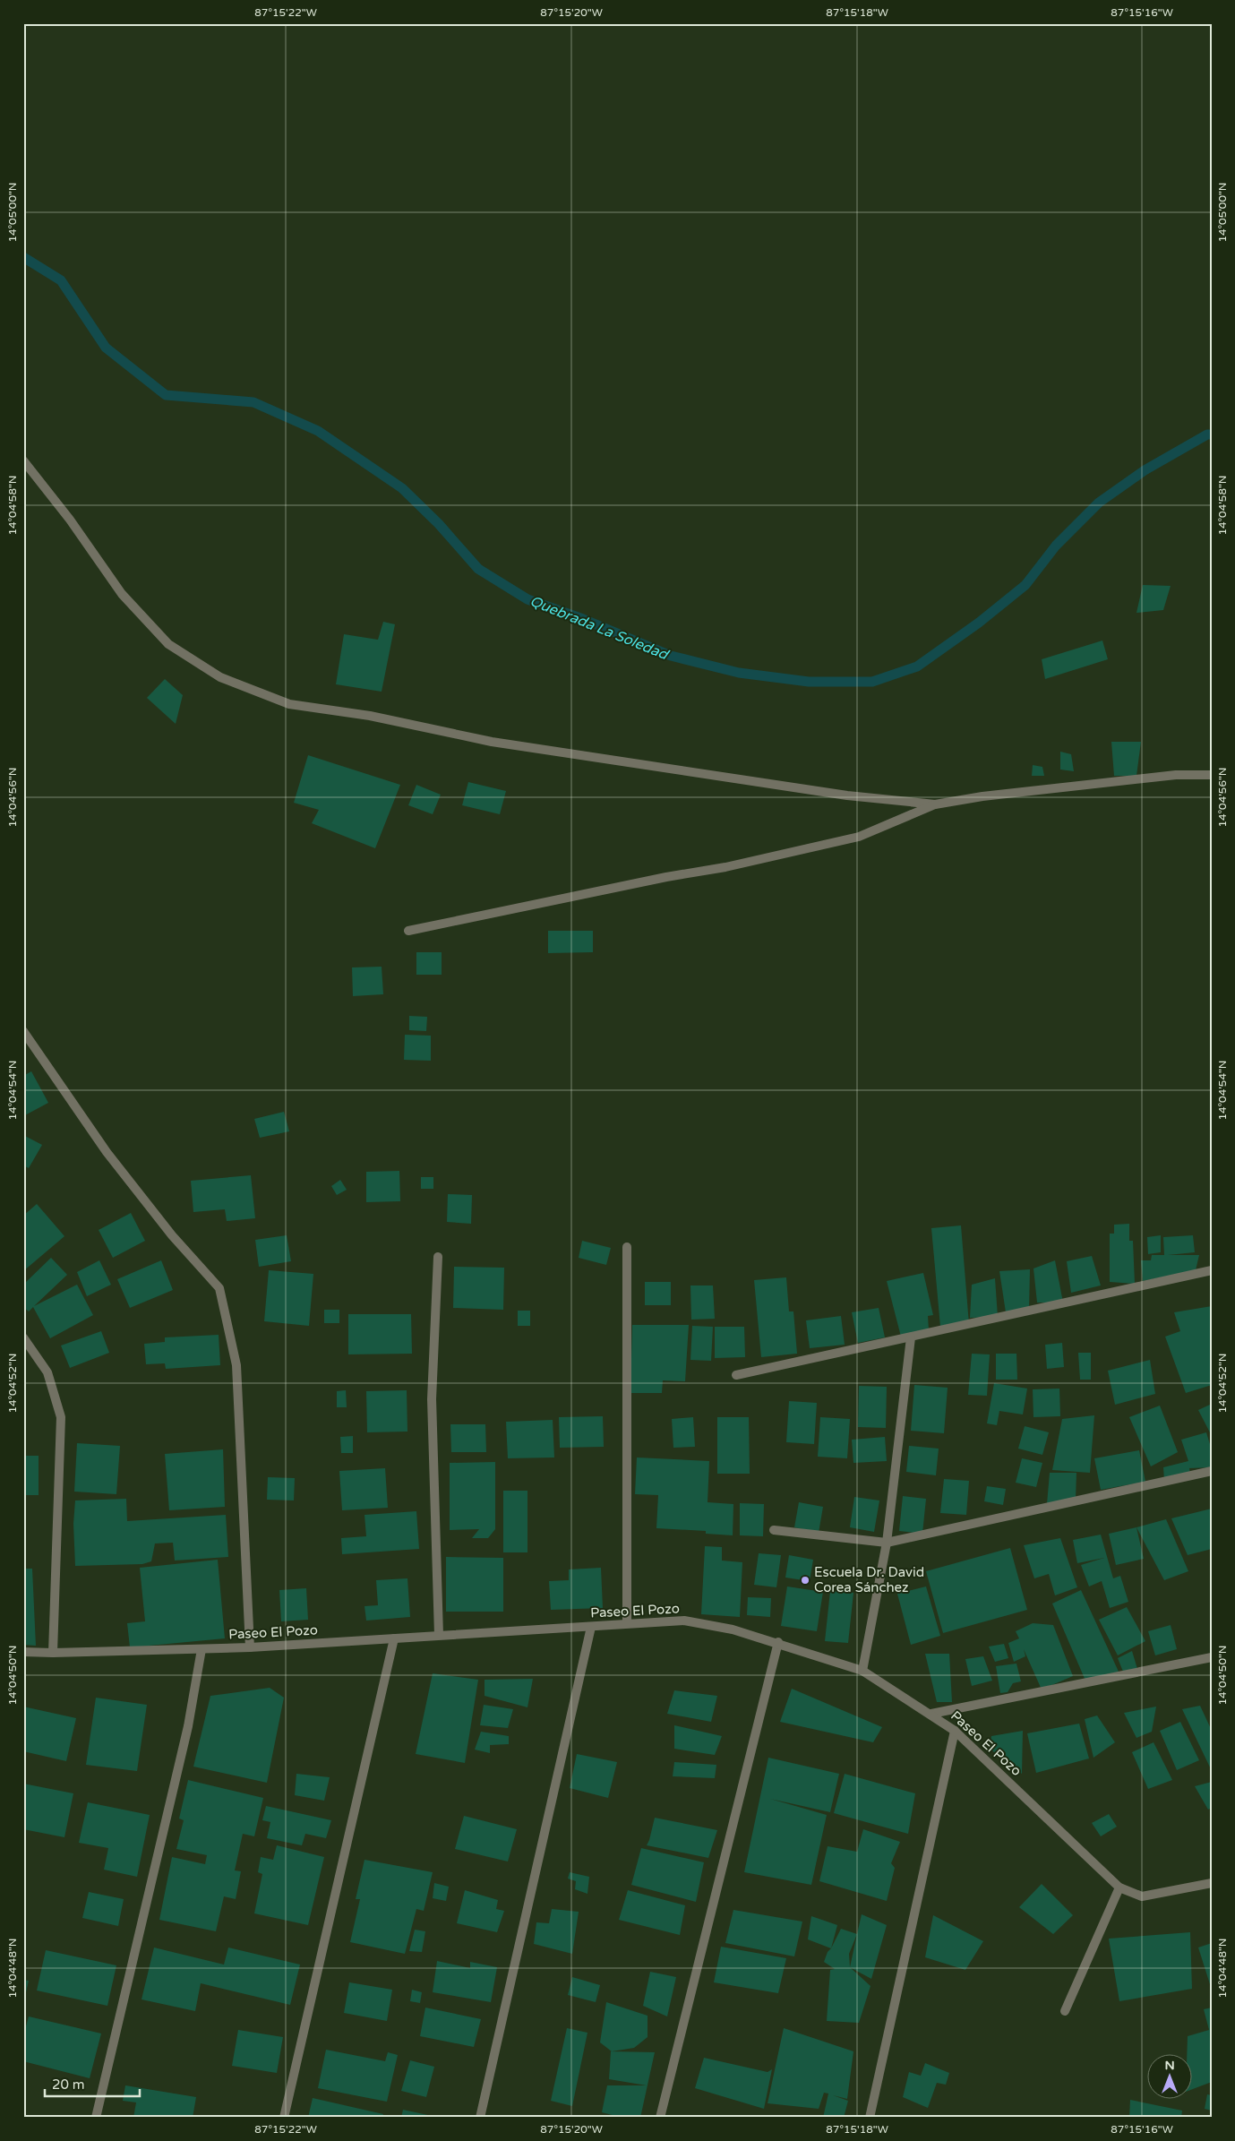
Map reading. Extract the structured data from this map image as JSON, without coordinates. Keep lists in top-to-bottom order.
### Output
{
  "streets": {
    "street": ["Paseo El Pozo"]
  },
  "water": ["Quebrada La Soledad"],
  "places": ["Escuela Dr. David Corea Sánchez"],
  "scale_bar": "20 m",
  "north": "top",
  "coordinates": [
    "87°15'22\"W",
    "87°15'20\"W",
    "87°15'18\"W",
    "87°15'16\"W",
    "14°05'00\"N",
    "14°04'58\"N",
    "14°04'56\"N",
    "14°04'54\"N",
    "14°04'52\"N",
    "14°04'50\"N",
    "14°04'48\"N"
  ]
}
